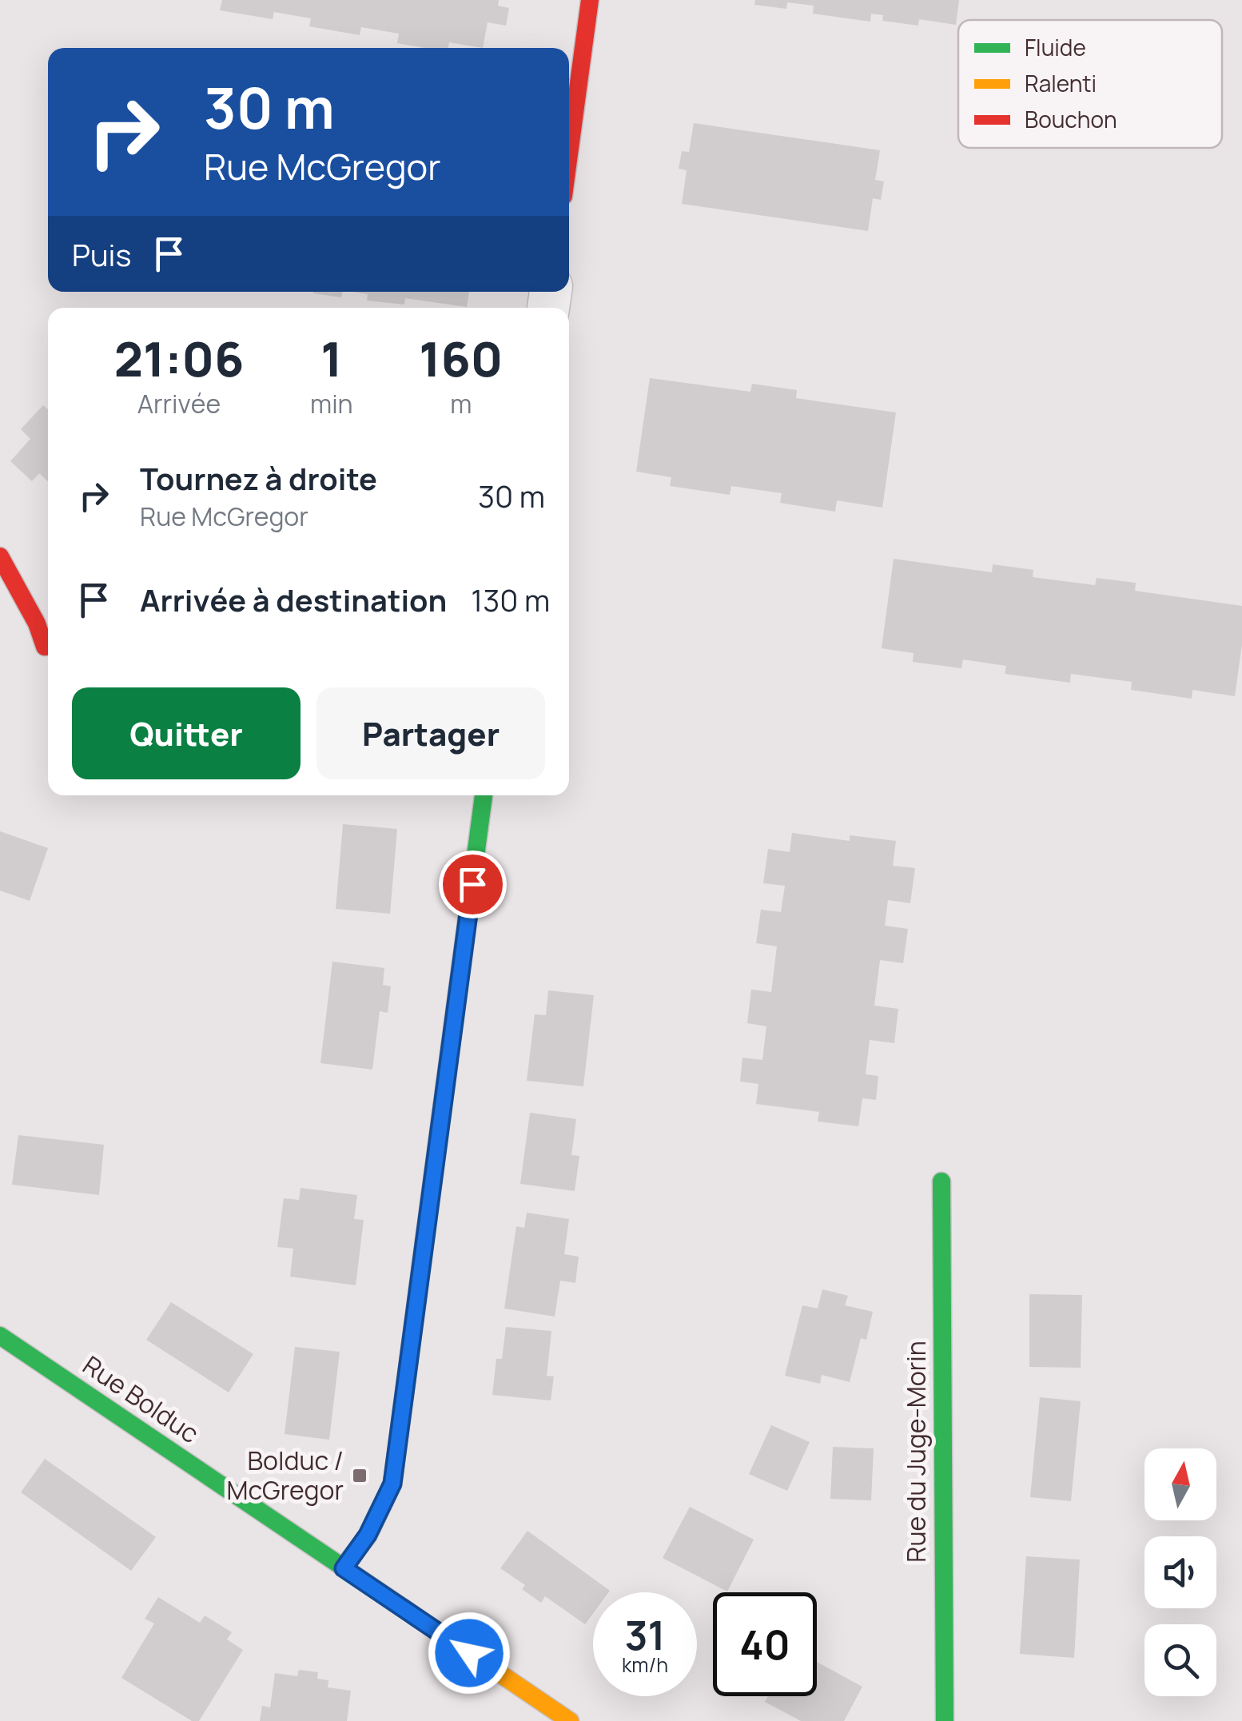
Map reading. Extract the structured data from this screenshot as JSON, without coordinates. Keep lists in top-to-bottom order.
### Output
{
  "streets": {
    "street": ["Rue Bolduc", "Rue du Juge-Morin"]
  },
  "places": {
    "transit": ["Bolduc / McGregor"]
  },
  "legend": ["Fluide", "Ralenti", "Bouchon"],
  "north": "top",
  "page": {
    "turn": ["30 m", "Rue McGregor"],
    "then": "Puis",
    "eta": [
      "21:06",
      "Arrivée",
      "1",
      "min",
      "160",
      "m"
    ],
    "list": [
      {
        "name": "Tournez à droite",
        "note": "Rue McGregor",
        "value": "30 m"
      },
      {
        "name": "Arrivée à destination",
        "value": "130 m"
      }
    ],
    "buttons": ["Quitter", "Partager"],
    "speed": "31 km/h",
    "limit": "40"
  }
}
